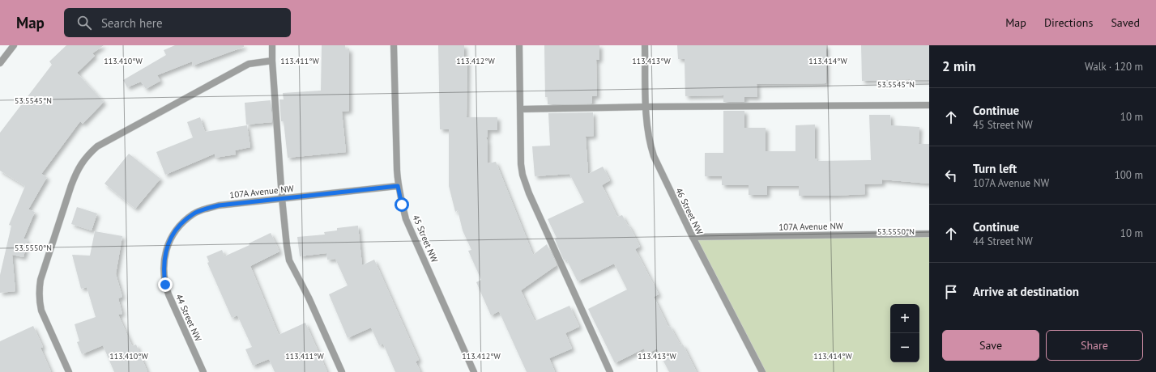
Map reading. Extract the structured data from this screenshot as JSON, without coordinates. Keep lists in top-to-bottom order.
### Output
{
  "streets": {
    "street": [
      "107A Avenue NW",
      "46 Street NW",
      "45 Street NW",
      "44 Street NW"
    ]
  },
  "crossings": [
    ["107A Avenue NW", "46 Street NW"],
    ["107A Avenue NW", "45 Street NW"],
    ["107A Avenue NW", "44 Street NW"]
  ],
  "page": {
    "header": "Map",
    "search": "Search here",
    "nav": ["Map", "Directions", "Saved"],
    "heading": ["2 min", "Walk · 120 m"],
    "list": [
      ["Continue", "45 Street NW", "10 m"],
      ["Turn left", "107A Avenue NW", "100 m"],
      ["Continue", "44 Street NW", "10 m"],
      "Arrive at destination"
    ],
    "map_buttons": ["+", "−"],
    "buttons": ["Save", "Share"]
  },
  "coordinates": [
    "113.410°W",
    "113.411°W",
    "113.412°W",
    "113.413°W",
    "113.414°W",
    "53.5545°N",
    "53.5550°N"
  ]
}
